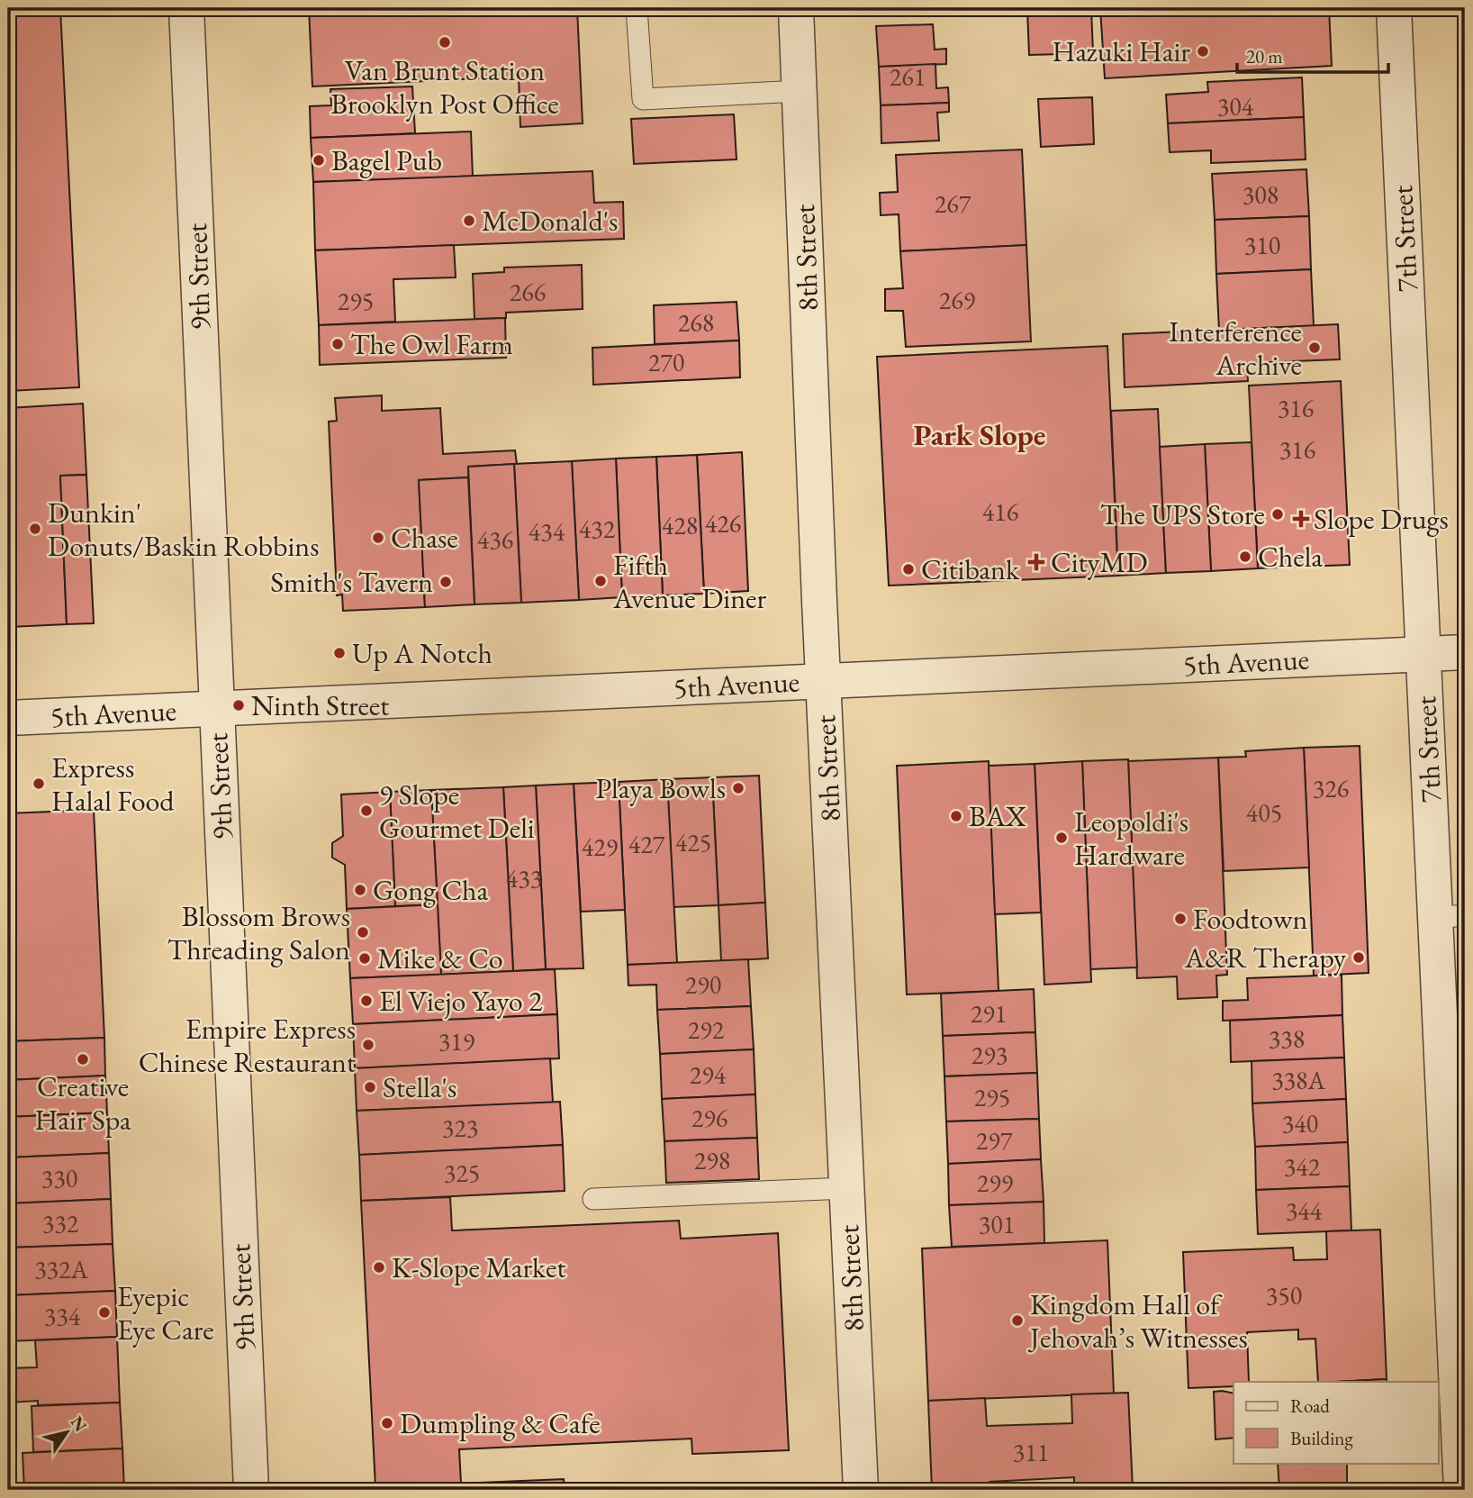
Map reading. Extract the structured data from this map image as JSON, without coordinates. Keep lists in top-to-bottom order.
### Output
{
  "streets": {
    "street": [
      "7th Street",
      "8th Street",
      "9th Street",
      "5th Avenue"
    ]
  },
  "crossings": [
    ["7th Street", "5th Avenue"],
    ["8th Street", "5th Avenue"],
    ["9th Street", "5th Avenue"]
  ],
  "districts": ["Park Slope"],
  "places": {
    "other": [
      "Van Brunt Station Brooklyn Post Office",
      "Hazuki Hair",
      "Bagel Pub",
      "McDonald's",
      "The Owl Farm",
      "Interference Archive",
      "The UPS Store",
      "Dunkin' Donuts/Baskin Robbins",
      "Chase",
      "Chela",
      "Citibank",
      "Fifth Avenue Diner",
      "Smith's Tavern",
      "Up A Notch",
      "Ninth Street",
      "Express Halal Food",
      "Playa Bowls",
      "9 Slope Gourmet Deli",
      "BAX",
      "Leopoldi's Hardware",
      "Gong Cha",
      "Foodtown",
      "Blossom Brows Threading Salon",
      "A&R Therapy",
      "Mike & Co",
      "El Viejo Yayo 2",
      "Empire Express Chinese Restaurant",
      "Creative Hair Spa",
      "Stella's",
      "K-Slope Market",
      "Eyepic Eye Care",
      "Kingdom Hall of Jehovah’s Witnesses",
      "Dumpling & Cafe"
    ],
    "health": ["Slope Drugs", "CityMD"]
  },
  "house_numbers": [
    "261",
    "304",
    "308",
    "267",
    "310",
    "266",
    "269",
    "295",
    "268",
    "270",
    "316",
    "316",
    "416",
    "426",
    "428",
    "432",
    "434",
    "436",
    "326",
    "405",
    "425",
    "427",
    "429",
    "433",
    "290",
    "291",
    "292",
    "338",
    "319",
    "293",
    "294",
    "338A",
    "295",
    "296",
    "340",
    "323",
    "297",
    "298",
    "342",
    "325",
    "330",
    "299",
    "344",
    "332",
    "301",
    "332A",
    "350",
    "334",
    "311"
  ],
  "legend": ["Road", "Building"],
  "scale_bar": "20 m",
  "north": "top right"
}
